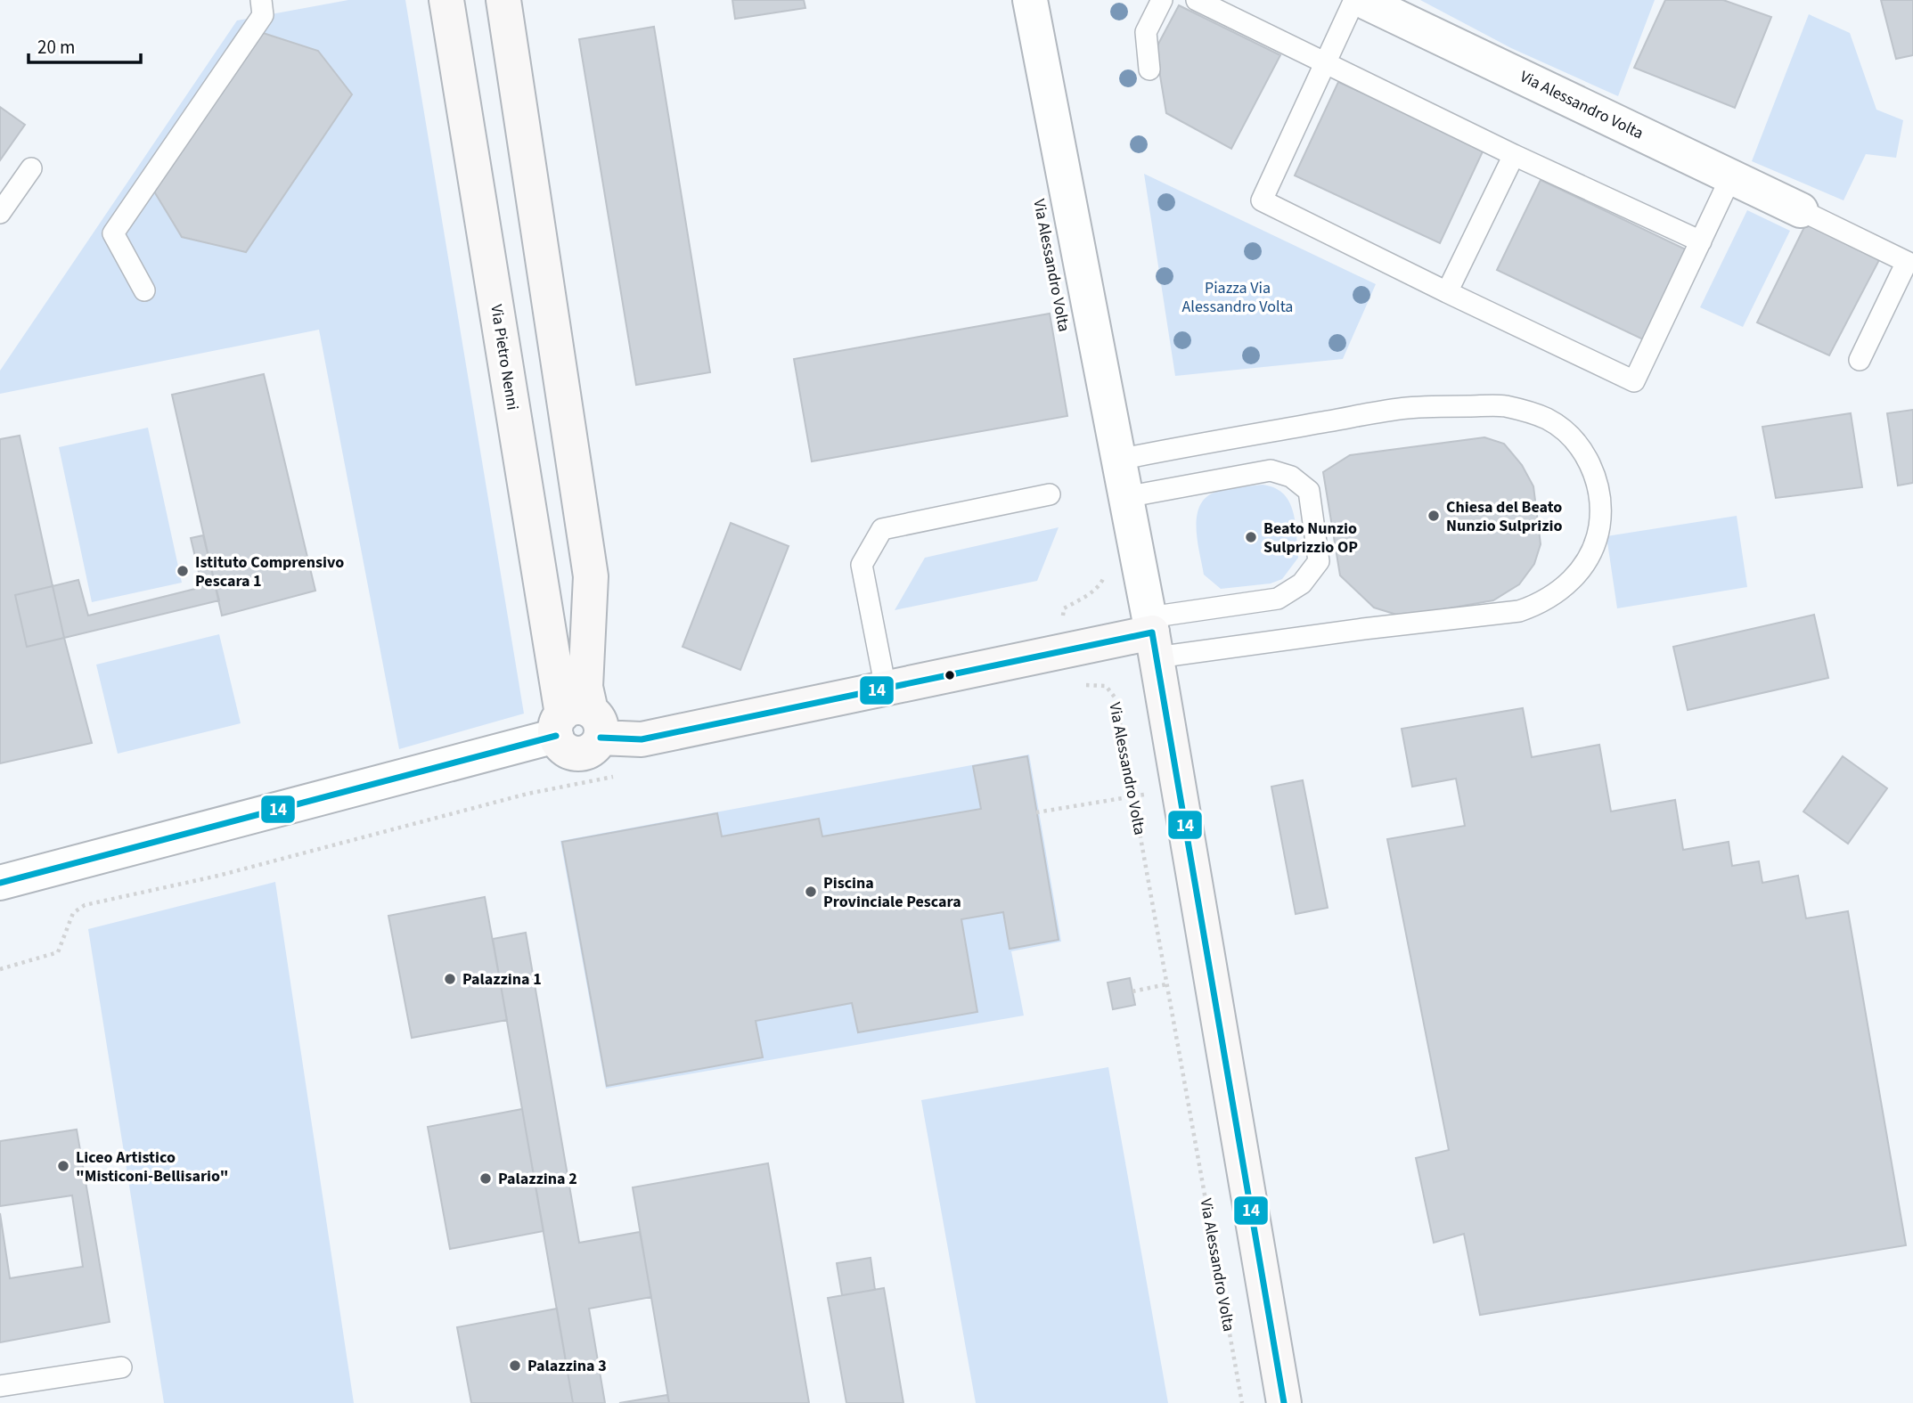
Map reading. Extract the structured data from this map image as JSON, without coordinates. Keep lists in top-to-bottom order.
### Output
{
  "streets": {
    "street": ["Via Alessandro Volta", "Via Pietro Nenni"]
  },
  "parks": ["Piazza Via Alessandro Volta"],
  "places": [
    "Chiesa del Beato Nunzio Sulprizio",
    "Beato Nunzio Sulprizzio OP",
    "Istituto Comprensivo Pescara 1",
    "Piscina Provinciale Pescara",
    "Palazzina 1",
    "Liceo Artistico \"Misticoni-Bellisario\"",
    "Palazzina 2",
    "Palazzina 3"
  ],
  "lines": ["transit line 14"],
  "scale_bar": "20 m"
}
